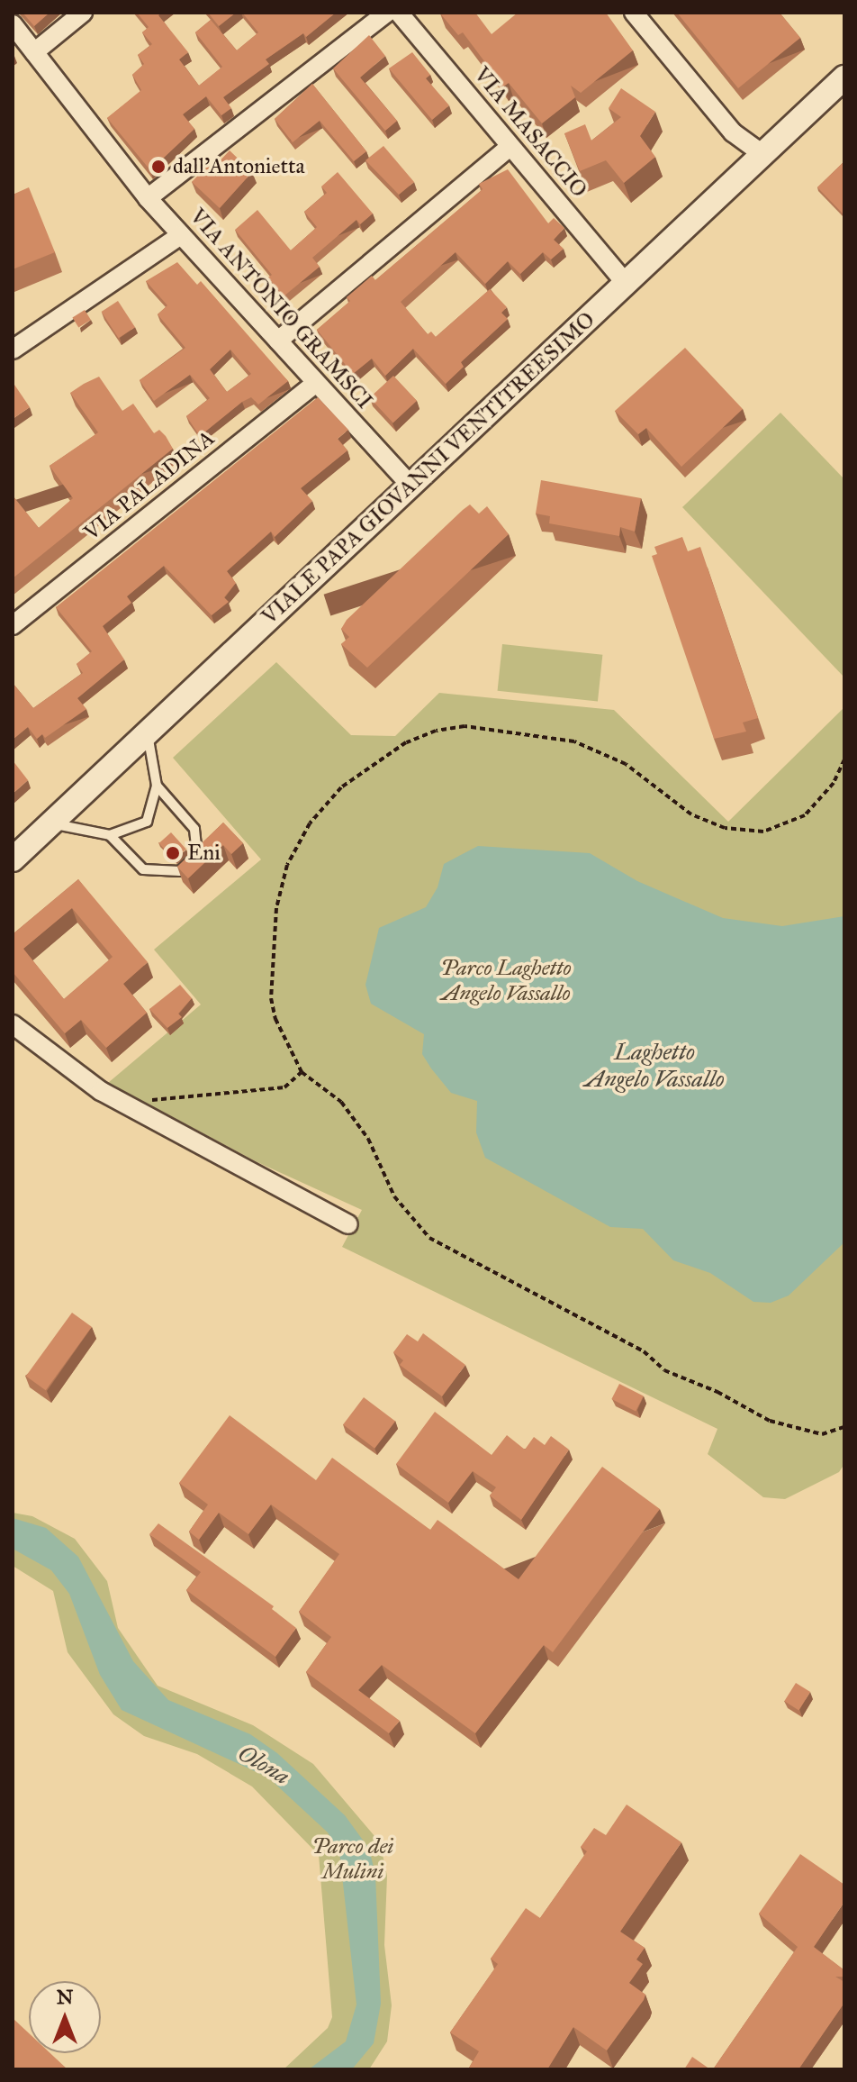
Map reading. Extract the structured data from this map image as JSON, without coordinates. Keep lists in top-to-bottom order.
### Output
{
  "streets": {
    "street": [
      "VIA MASACCIO",
      "VIA ANTONIO GRAMSCI",
      "VIALE PAPA GIOVANNI VENTITREESIMO",
      "VIA PALADINA"
    ]
  },
  "crossings": [
    ["VIA MASACCIO", "VIALE PAPA GIOVANNI VENTITREESIMO"],
    ["VIA ANTONIO GRAMSCI", "VIALE PAPA GIOVANNI VENTITREESIMO"],
    ["VIA ANTONIO GRAMSCI", "VIA PALADINA"]
  ],
  "water": ["Laghetto Angelo Vassallo", "Olona"],
  "parks": ["Parco Laghetto Angelo Vassallo", "Parco dei Mulini"],
  "places": ["dall'Antonietta", "Eni"],
  "north": "top"
}
